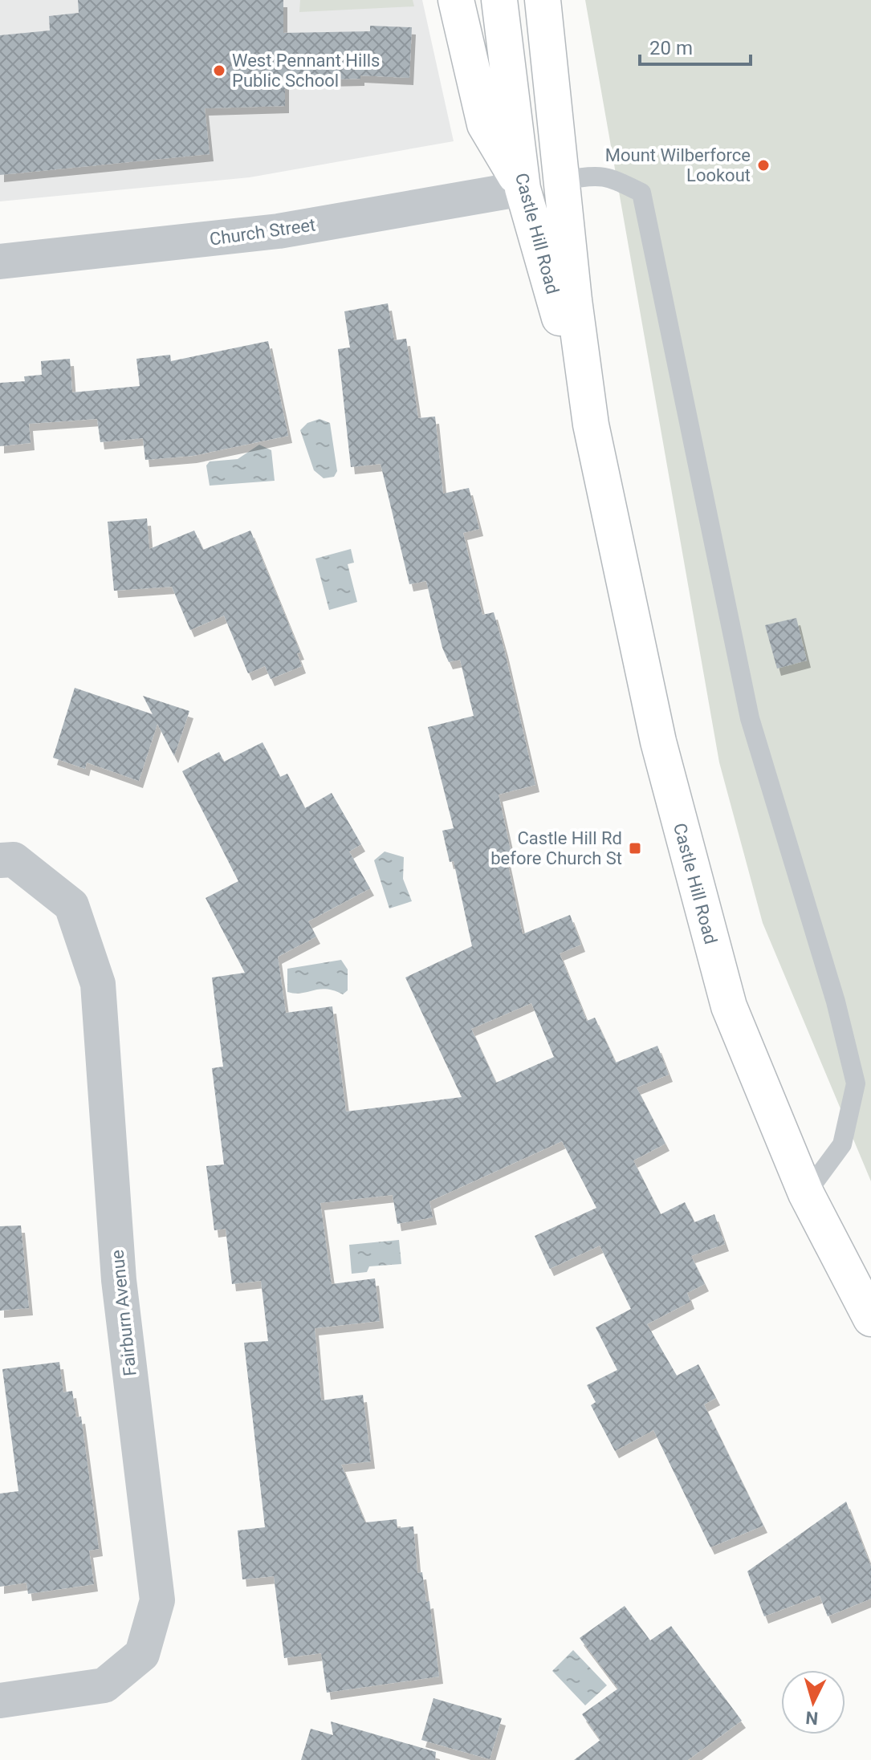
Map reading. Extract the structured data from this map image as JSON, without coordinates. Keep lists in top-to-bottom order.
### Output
{
  "streets": {
    "main road": ["Castle Hill Road"],
    "street": ["Church Street", "Fairburn Avenue"]
  },
  "crossings": [
    ["Church Street", "Castle Hill Road"]
  ],
  "places": {
    "other": ["West Pennant Hills Public School", "Mount Wilberforce Lookout"],
    "transit": ["Castle Hill Rd before Church St"]
  },
  "scale_bar": "20 m",
  "north": "bottom"
}
